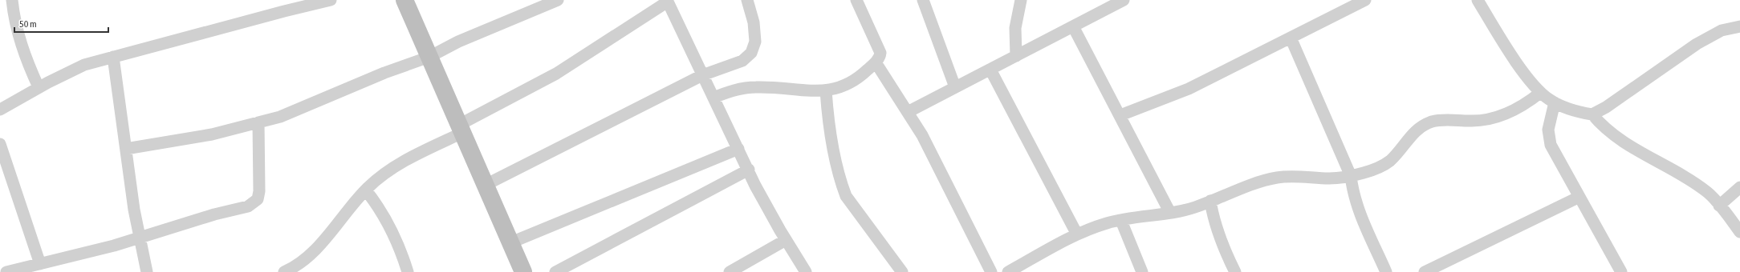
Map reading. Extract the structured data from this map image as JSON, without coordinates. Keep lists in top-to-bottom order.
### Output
{
  "scale_bar": "50 m"
}
